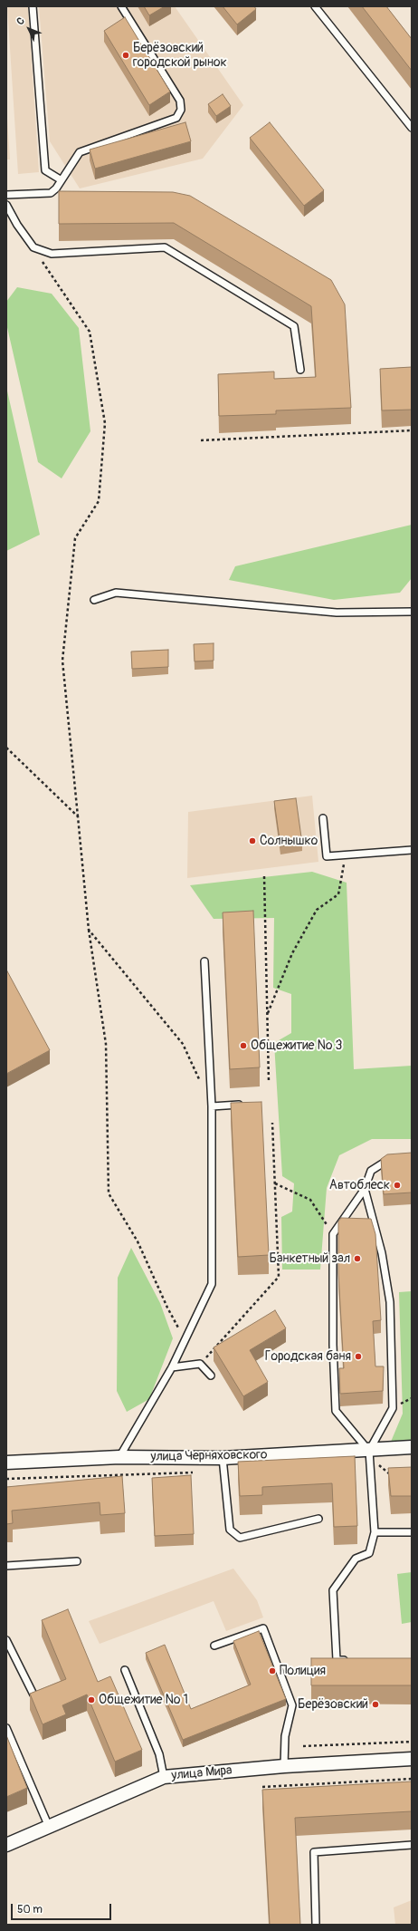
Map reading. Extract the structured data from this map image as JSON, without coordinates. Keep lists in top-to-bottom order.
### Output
{
  "streets": {
    "street": ["улица Черняховского", "улица Мира"]
  },
  "places": [
    "Берёзовский городской рынок",
    "Солнышко",
    "Общежитие № 3",
    "Автоблеск",
    "Банкетный зал",
    "Городская баня",
    "Полиция",
    "Общежитие № 1",
    "Берёзовский"
  ],
  "scale_bar": "50 m",
  "north": "top left"
}
